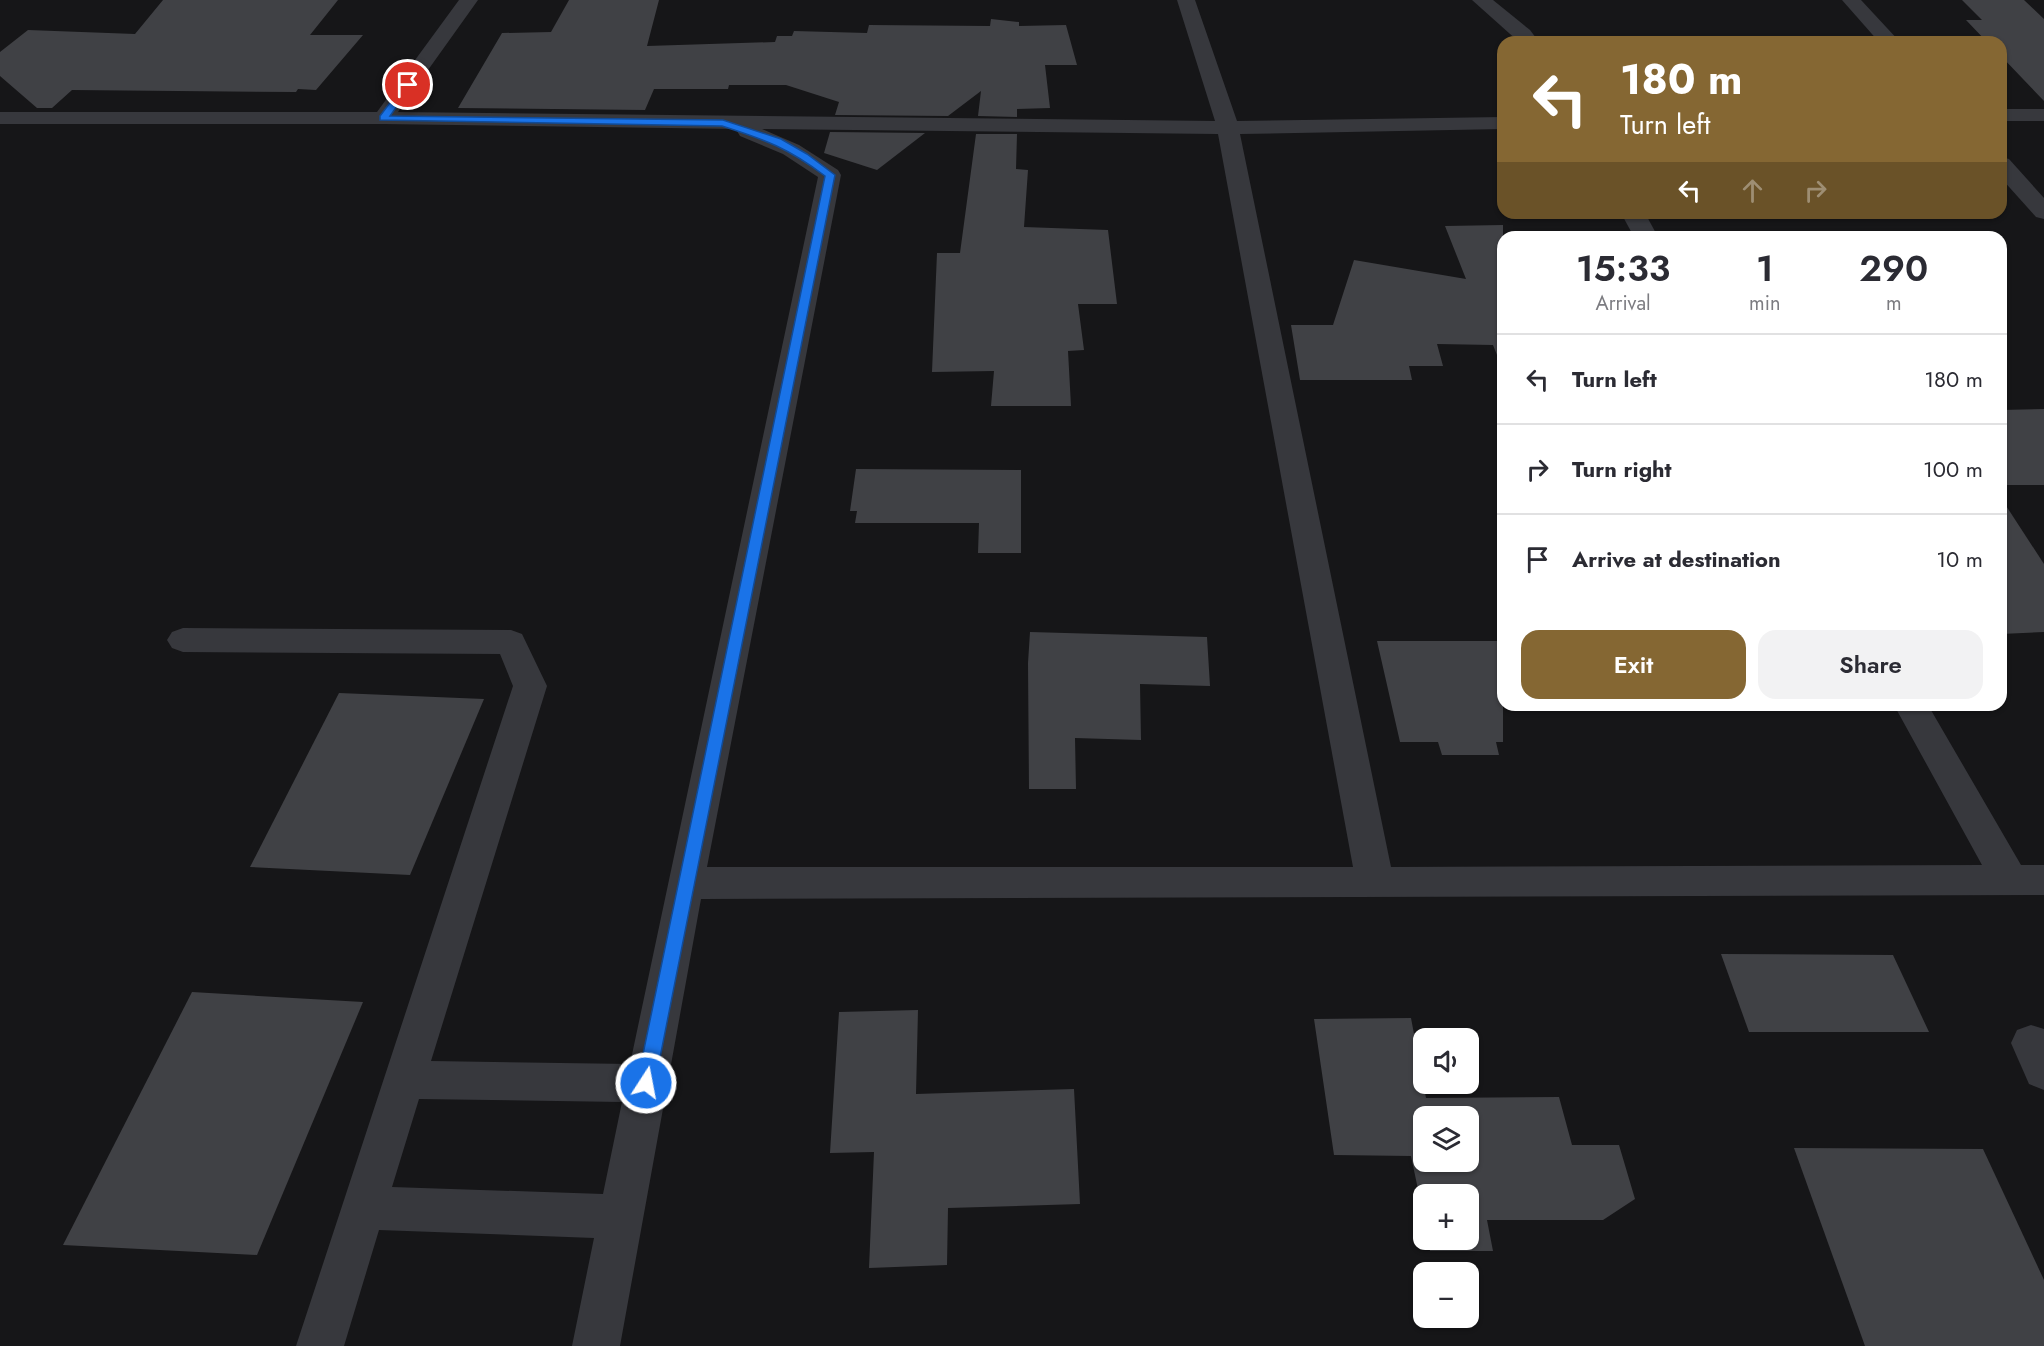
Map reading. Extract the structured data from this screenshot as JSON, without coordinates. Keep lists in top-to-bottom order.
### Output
{
  "page": {
    "turn": ["180 m", "Turn left"],
    "eta": [
      "15:33",
      "Arrival",
      "1",
      "min",
      "290",
      "m"
    ],
    "list": [
      {
        "name": "Turn left",
        "value": "180 m"
      },
      {
        "name": "Turn right",
        "value": "100 m"
      },
      {
        "name": "Arrive at destination",
        "value": "10 m"
      }
    ],
    "buttons": ["Exit", "Share"],
    "map_buttons": ["+", "−"]
  }
}
